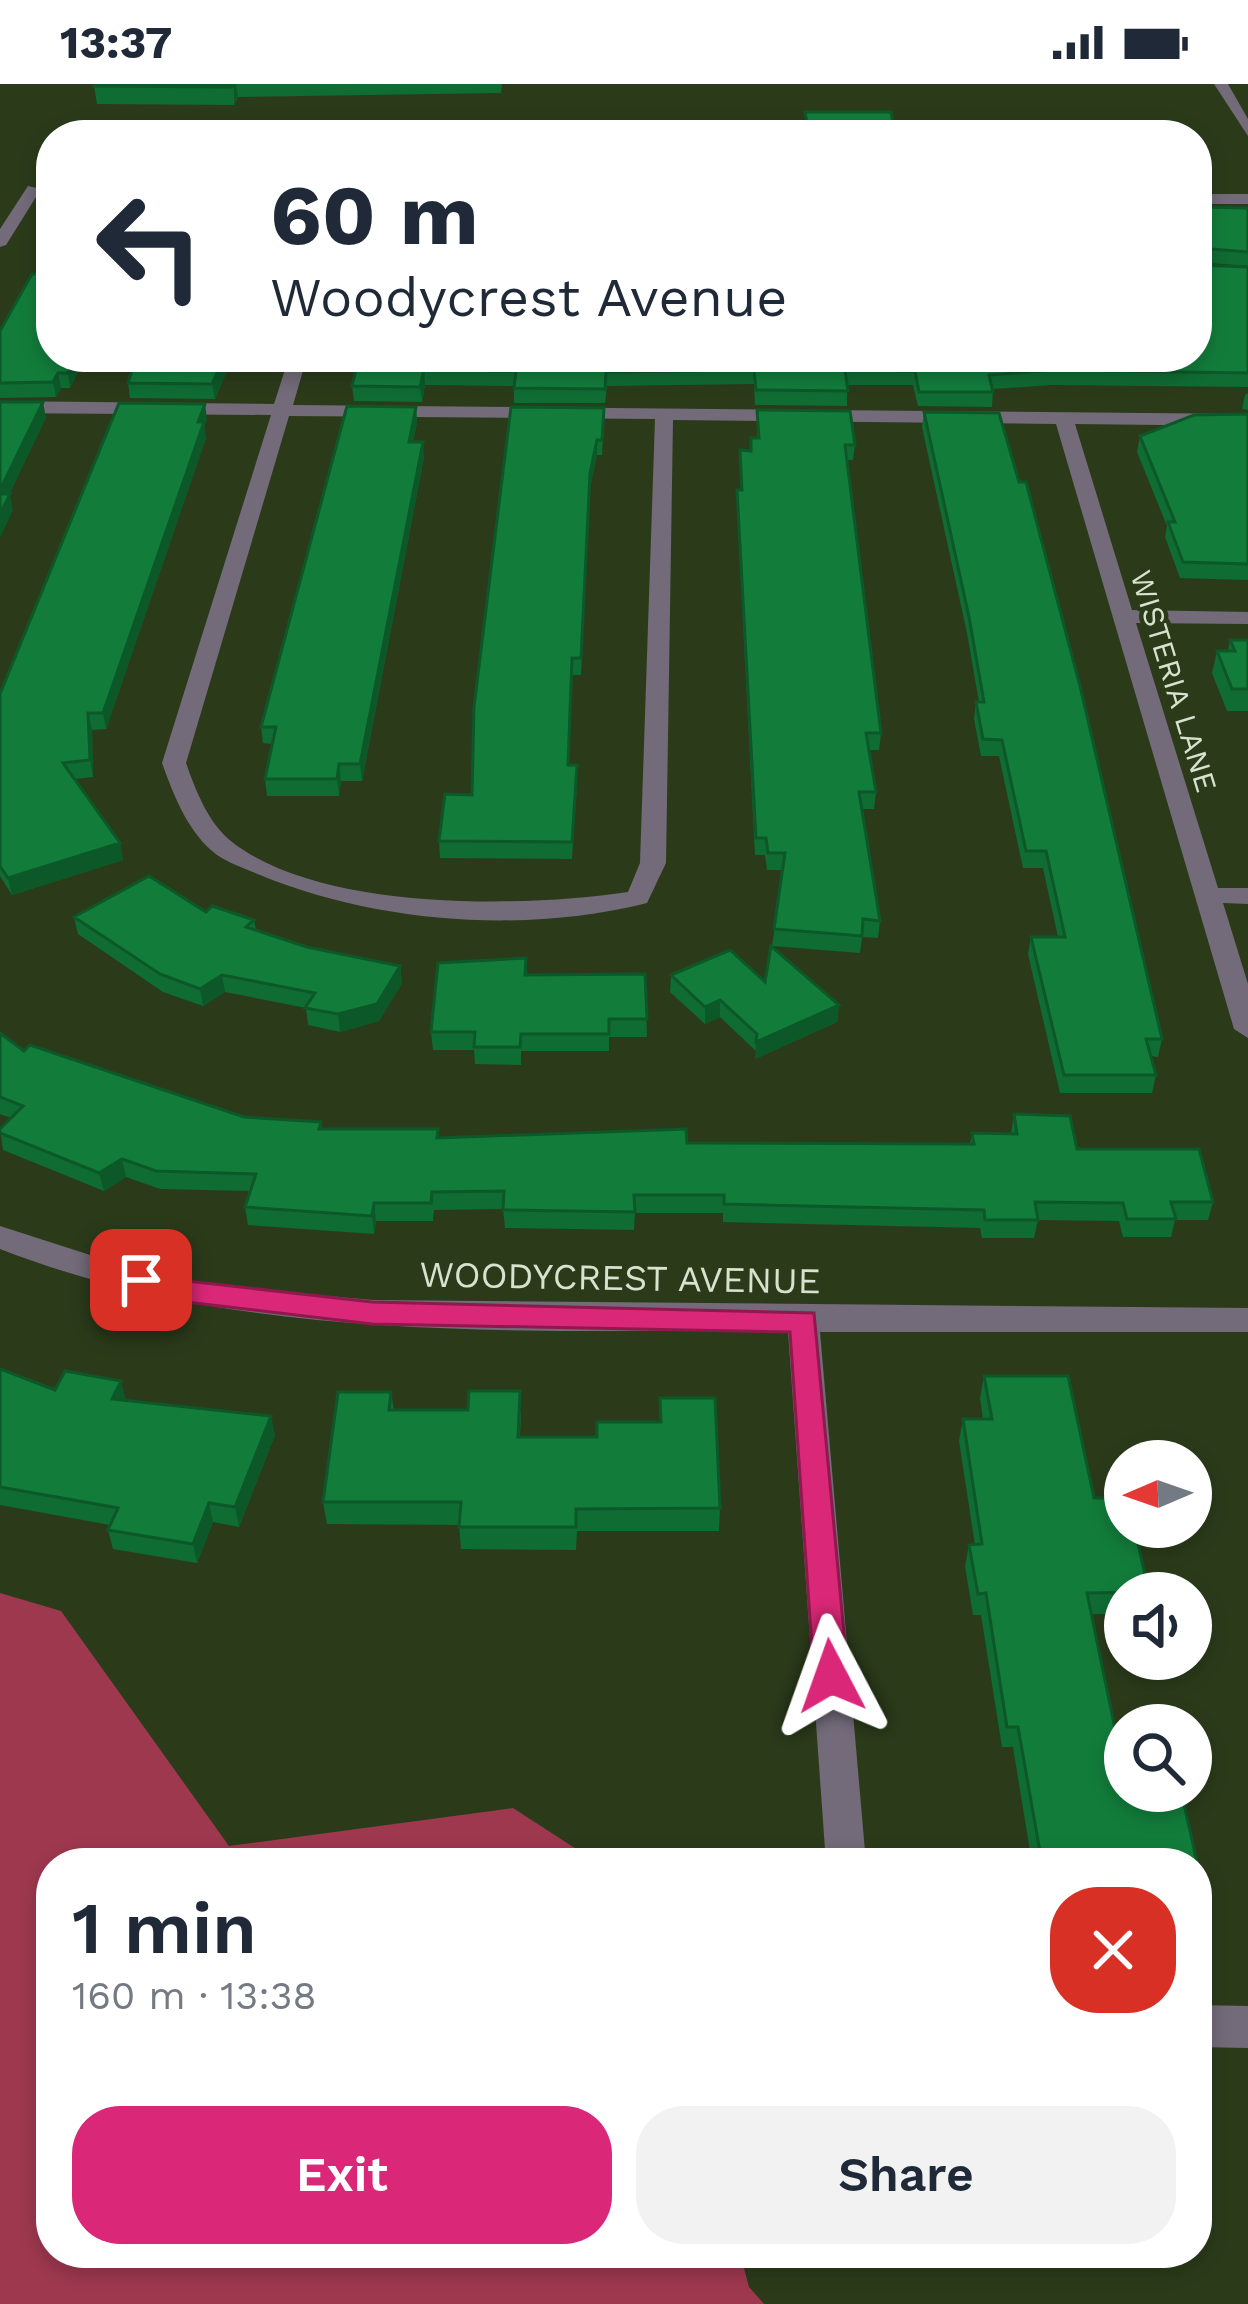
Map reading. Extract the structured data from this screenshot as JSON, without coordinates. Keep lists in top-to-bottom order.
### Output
{
  "streets": {
    "street": ["WISTERIA LANE", "WOODYCREST AVENUE"]
  },
  "north": "left",
  "page": {
    "status": "13:37",
    "turn": ["60 m", "Woodycrest Avenue"],
    "heading": ["1 min", "160 m · 13:38"],
    "buttons": ["Exit", "Share"]
  }
}
